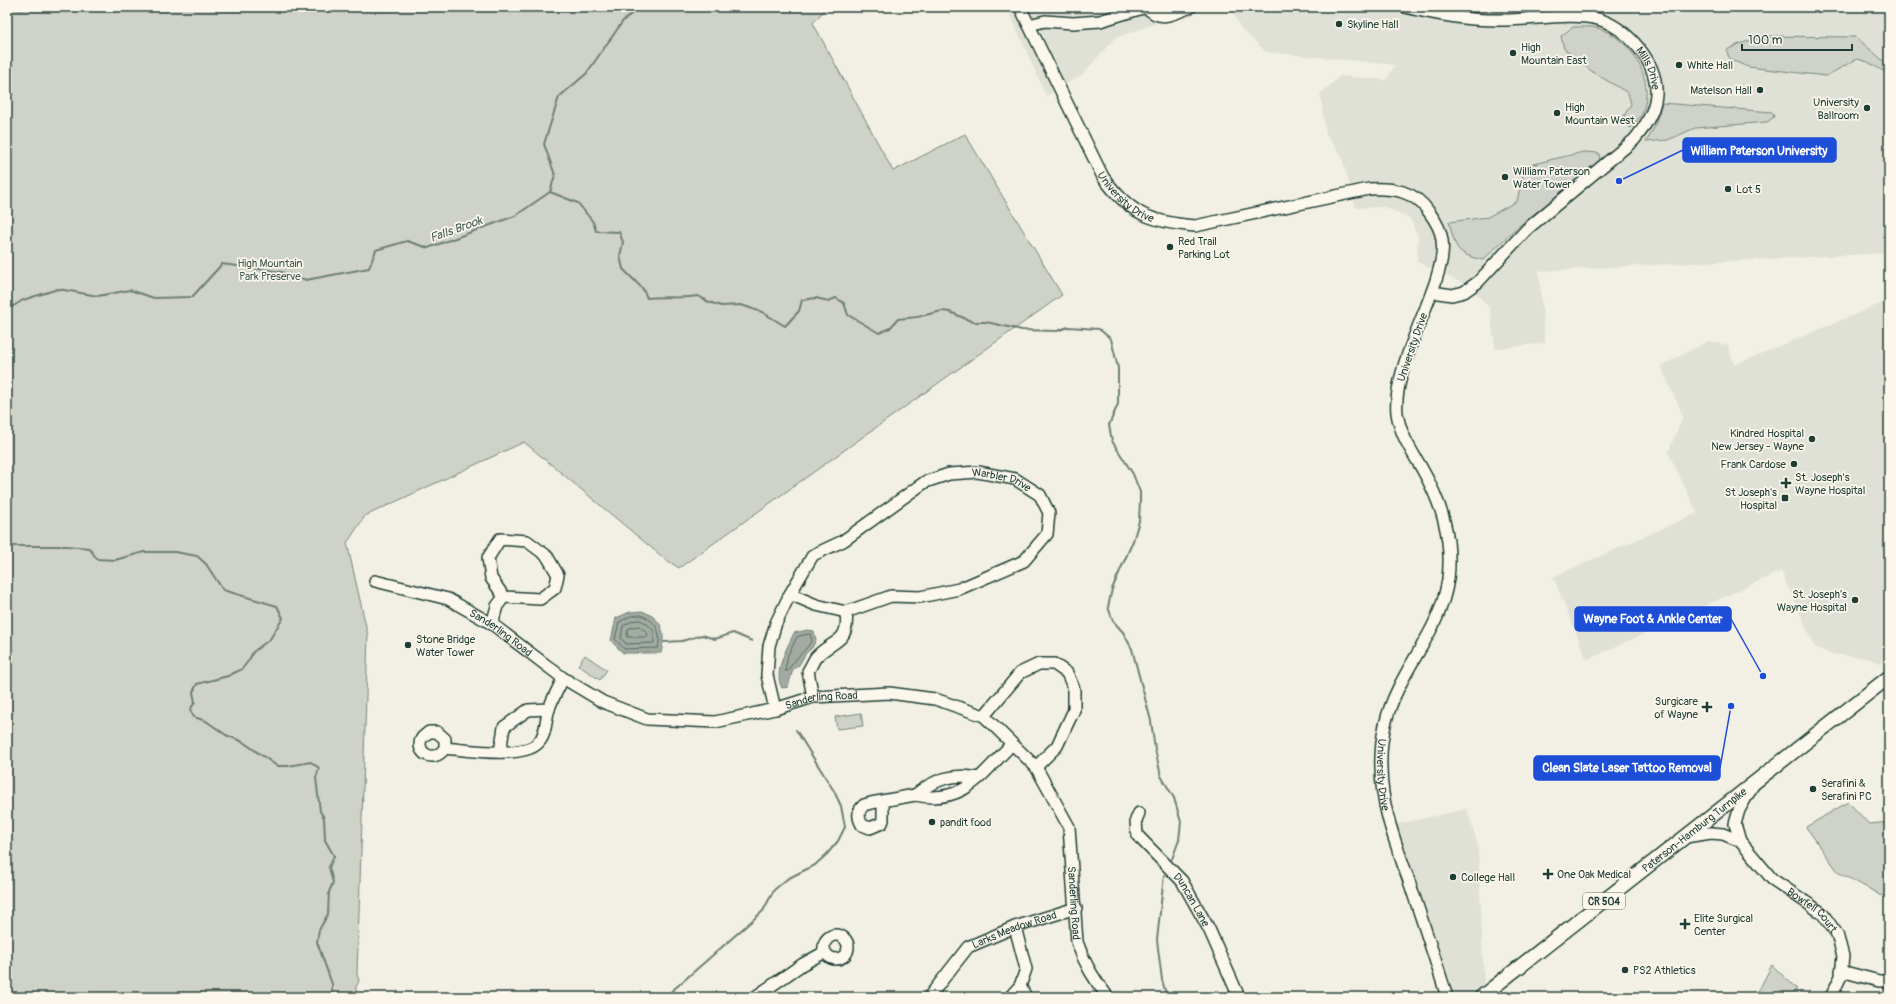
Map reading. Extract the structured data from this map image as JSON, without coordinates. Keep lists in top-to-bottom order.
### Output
{
  "streets": {
    "main road": ["Paterson-Hamburg Turnpike", "CR 504"],
    "street": [
      "Mills Drive",
      "University Drive",
      "Warbler Drive",
      "Sanderling Road",
      "Duncan Lane",
      "Bowfell Court",
      "Larks Meadow Road"
    ]
  },
  "crossings": [
    ["Mills Drive", "University Drive"],
    ["Warbler Drive", "Sanderling Road"],
    ["Sanderling Road", "Larks Meadow Road"],
    ["Paterson-Hamburg Turnpike", "Bowfell Court"]
  ],
  "water": ["Falls Brook"],
  "parks": ["High Mountain Park Preserve"],
  "places": {
    "other": [
      "Skyline Hall",
      "High Mountain East",
      "White Hall",
      "Matelson Hall",
      "University Ballroom",
      "High Mountain West",
      "William Paterson Water Tower",
      "William Paterson University",
      "Lot 5",
      "Red Trail Parking Lot",
      "Kindred Hospital New Jersey - Wayne",
      "Frank Cardose",
      "St. Joseph’s Wayne Hospital",
      "Stone Bridge Water Tower",
      "Wayne Foot & Ankle Center",
      "Clean Slate Laser Tattoo Removal",
      "Serafini & Serafini PC",
      "pandit food",
      "College Hall",
      "PS2 Athletics"
    ],
    "health": [
      "St. Joseph's Wayne Hospital",
      "Surgicare of Wayne",
      "One Oak Medical",
      "Elite Surgical Center"
    ],
    "transit": ["St Joseph's Hospital"]
  },
  "scale_bar": "100 m"
}
